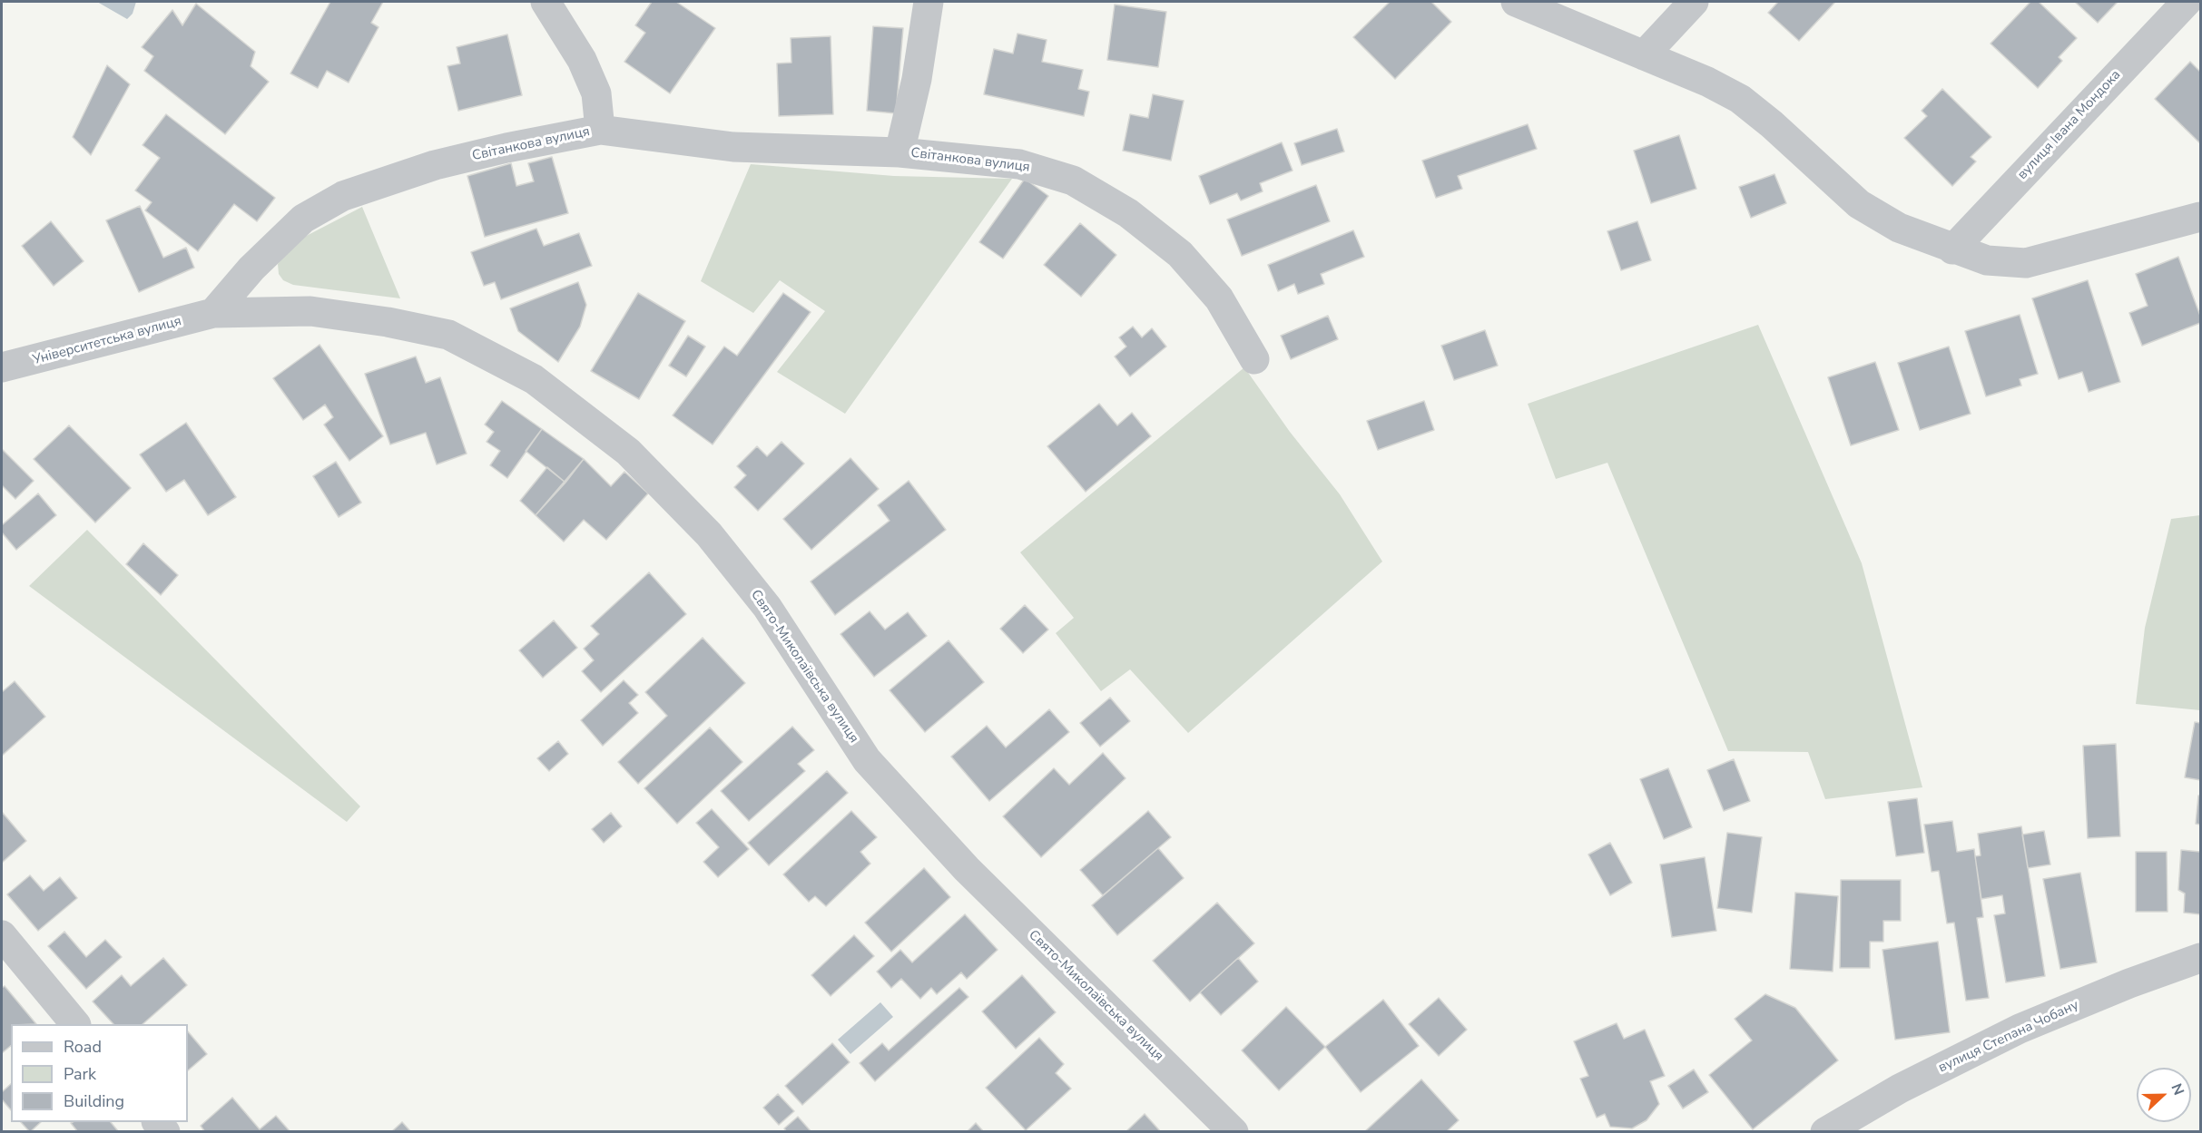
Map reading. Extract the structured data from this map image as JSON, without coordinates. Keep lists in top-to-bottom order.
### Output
{
  "streets": {
    "street": [
      "вулиця Івана Мондока",
      "Світанкова вулиця",
      "Університетська вулиця",
      "Свято-Миколаївська вулиця",
      "вулиця Степана Чобану"
    ]
  },
  "crossings": [
    ["Світанкова вулиця", "Університетська вулиця"],
    ["Світанкова вулиця", "Свято-Миколаївська вулиця"],
    ["Університетська вулиця", "Свято-Миколаївська вулиця"]
  ],
  "legend": ["Road", "Park", "Building"],
  "north": "right"
}
